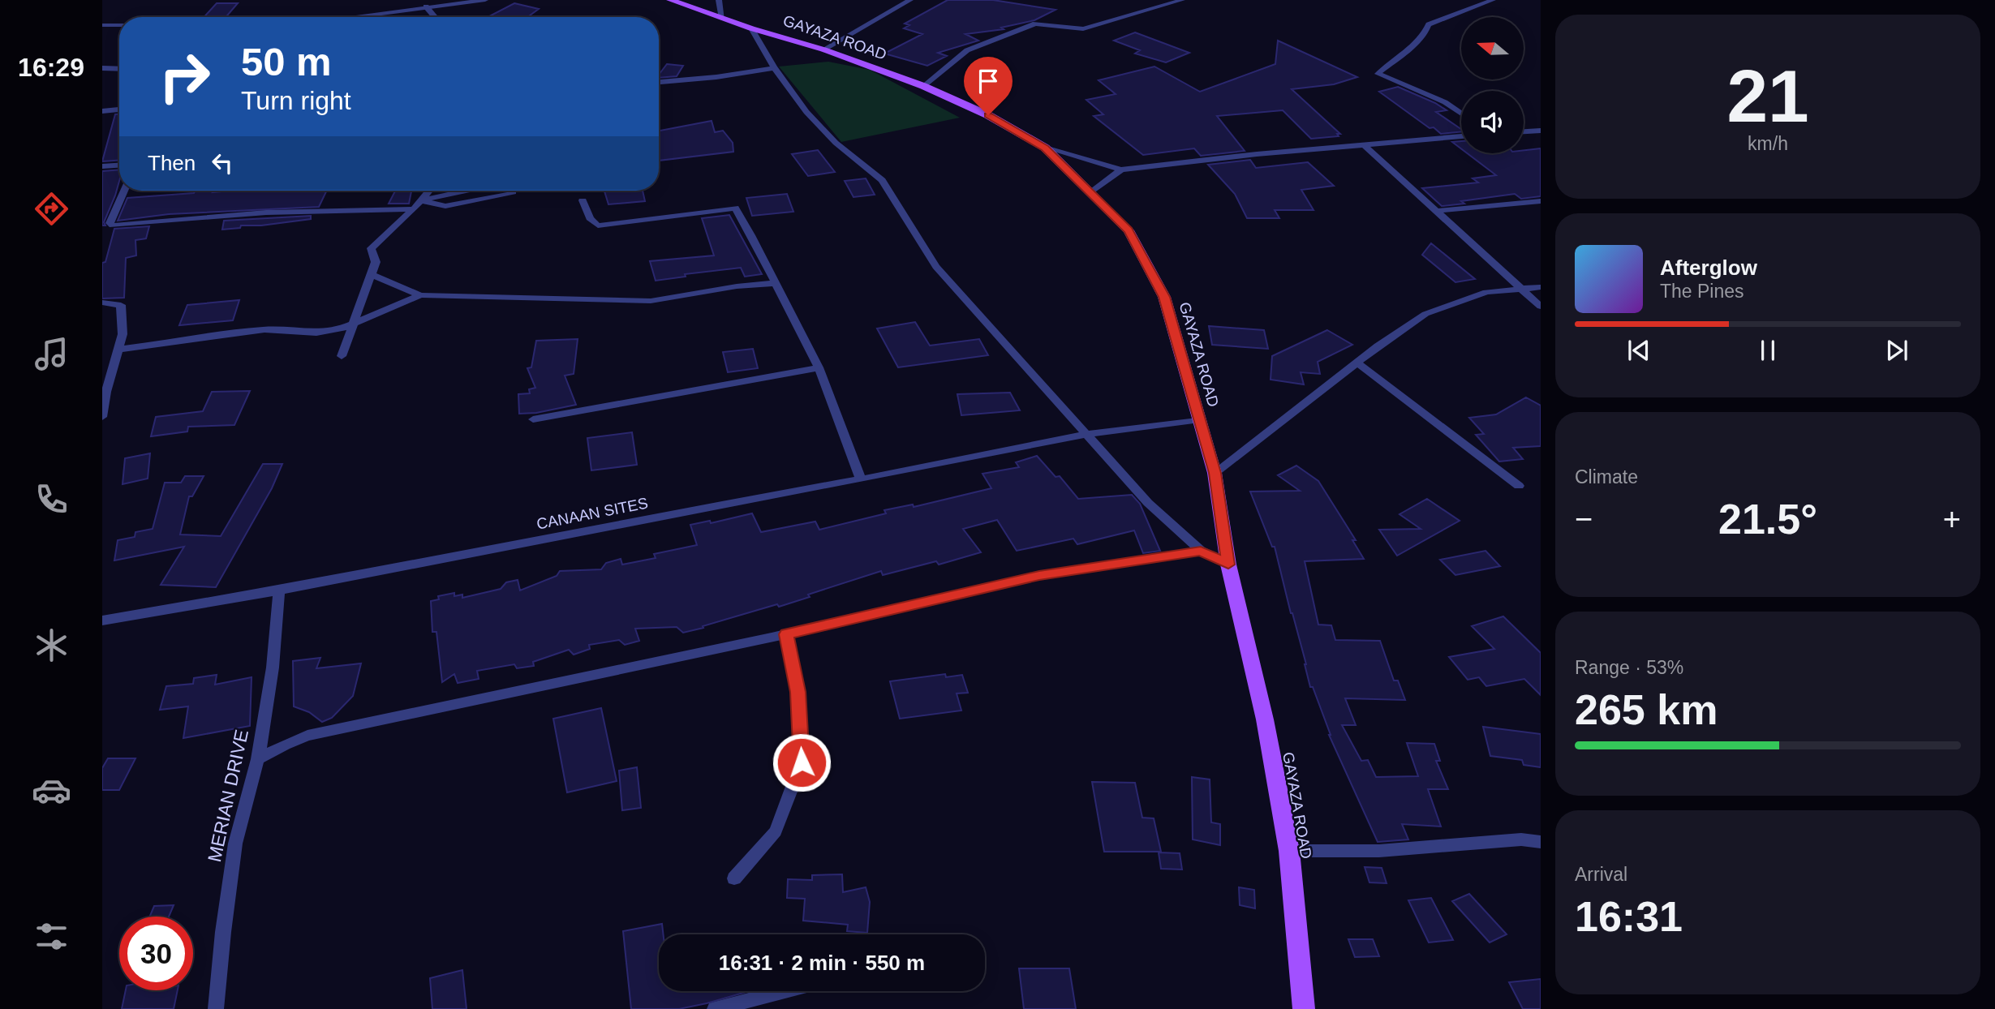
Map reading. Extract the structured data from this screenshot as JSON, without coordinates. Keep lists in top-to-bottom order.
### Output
{
  "streets": {
    "main road": ["GAYAZA ROAD"],
    "street": ["CANAAN SITES", "MERIAN DRIVE"]
  },
  "crossings": [
    ["GAYAZA ROAD", "CANAAN SITES"],
    ["CANAAN SITES", "MERIAN DRIVE"]
  ],
  "north": "left",
  "page": {
    "tabs": "16:29",
    "tile": [
      ["21", "km/h"],
      "Climate",
      ["Range · 53%", "265 km"],
      ["Arrival", "16:31"]
    ],
    "turn": ["50 m", "Turn right"],
    "then": "Then",
    "song": ["Afterglow", "The Pines"],
    "heat": ["−", "21.5°", "+"],
    "limit": "30",
    "trip": "16:31 · 2 min · 550 m"
  }
}
